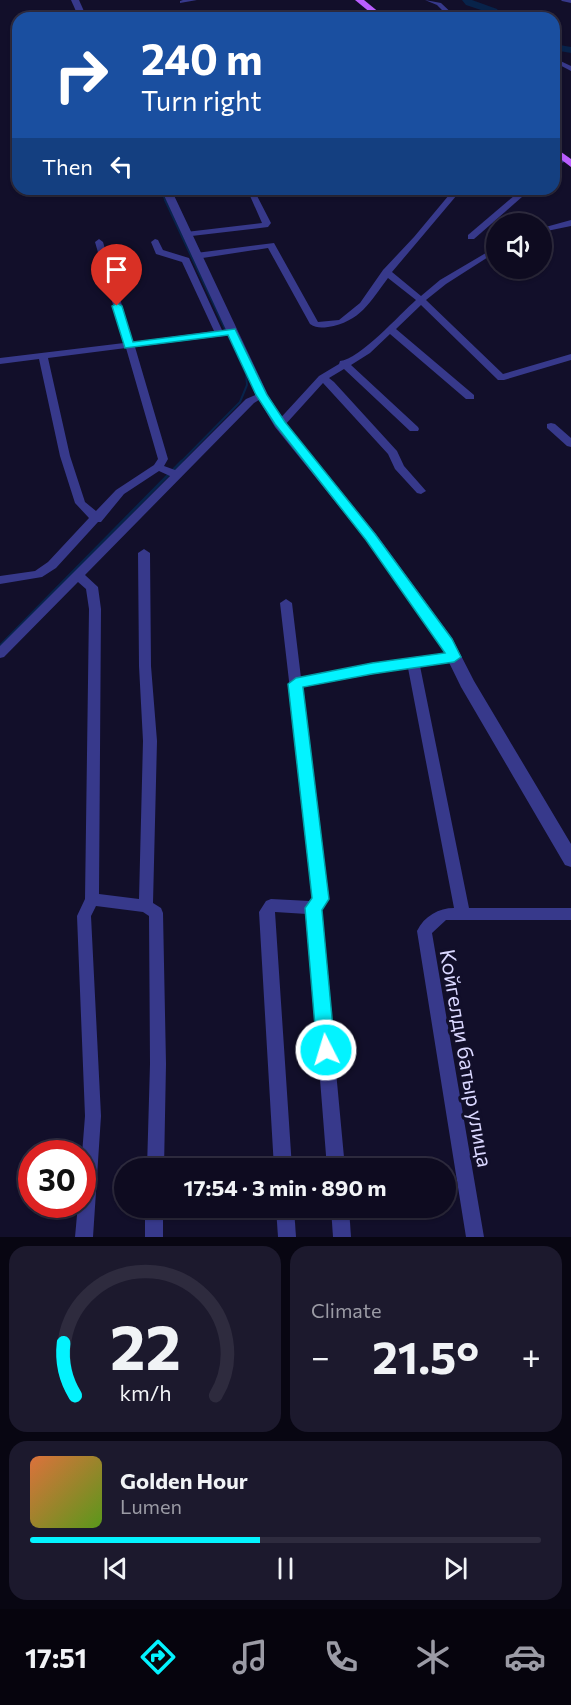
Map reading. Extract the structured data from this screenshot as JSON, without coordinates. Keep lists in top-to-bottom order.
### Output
{
  "streets": {
    "street": ["Койгелди батыр улица"]
  },
  "page": {
    "turn": ["240 m", "Turn right"],
    "then": "Then",
    "limit": "30",
    "trip": "17:54 · 3 min · 890 m",
    "tile": "Climate",
    "heat": ["−", "21.5°", "+"],
    "song": ["Golden Hour", "Lumen"],
    "tabs": "17:51",
    "gauge": ["22", "km/h"]
  }
}
